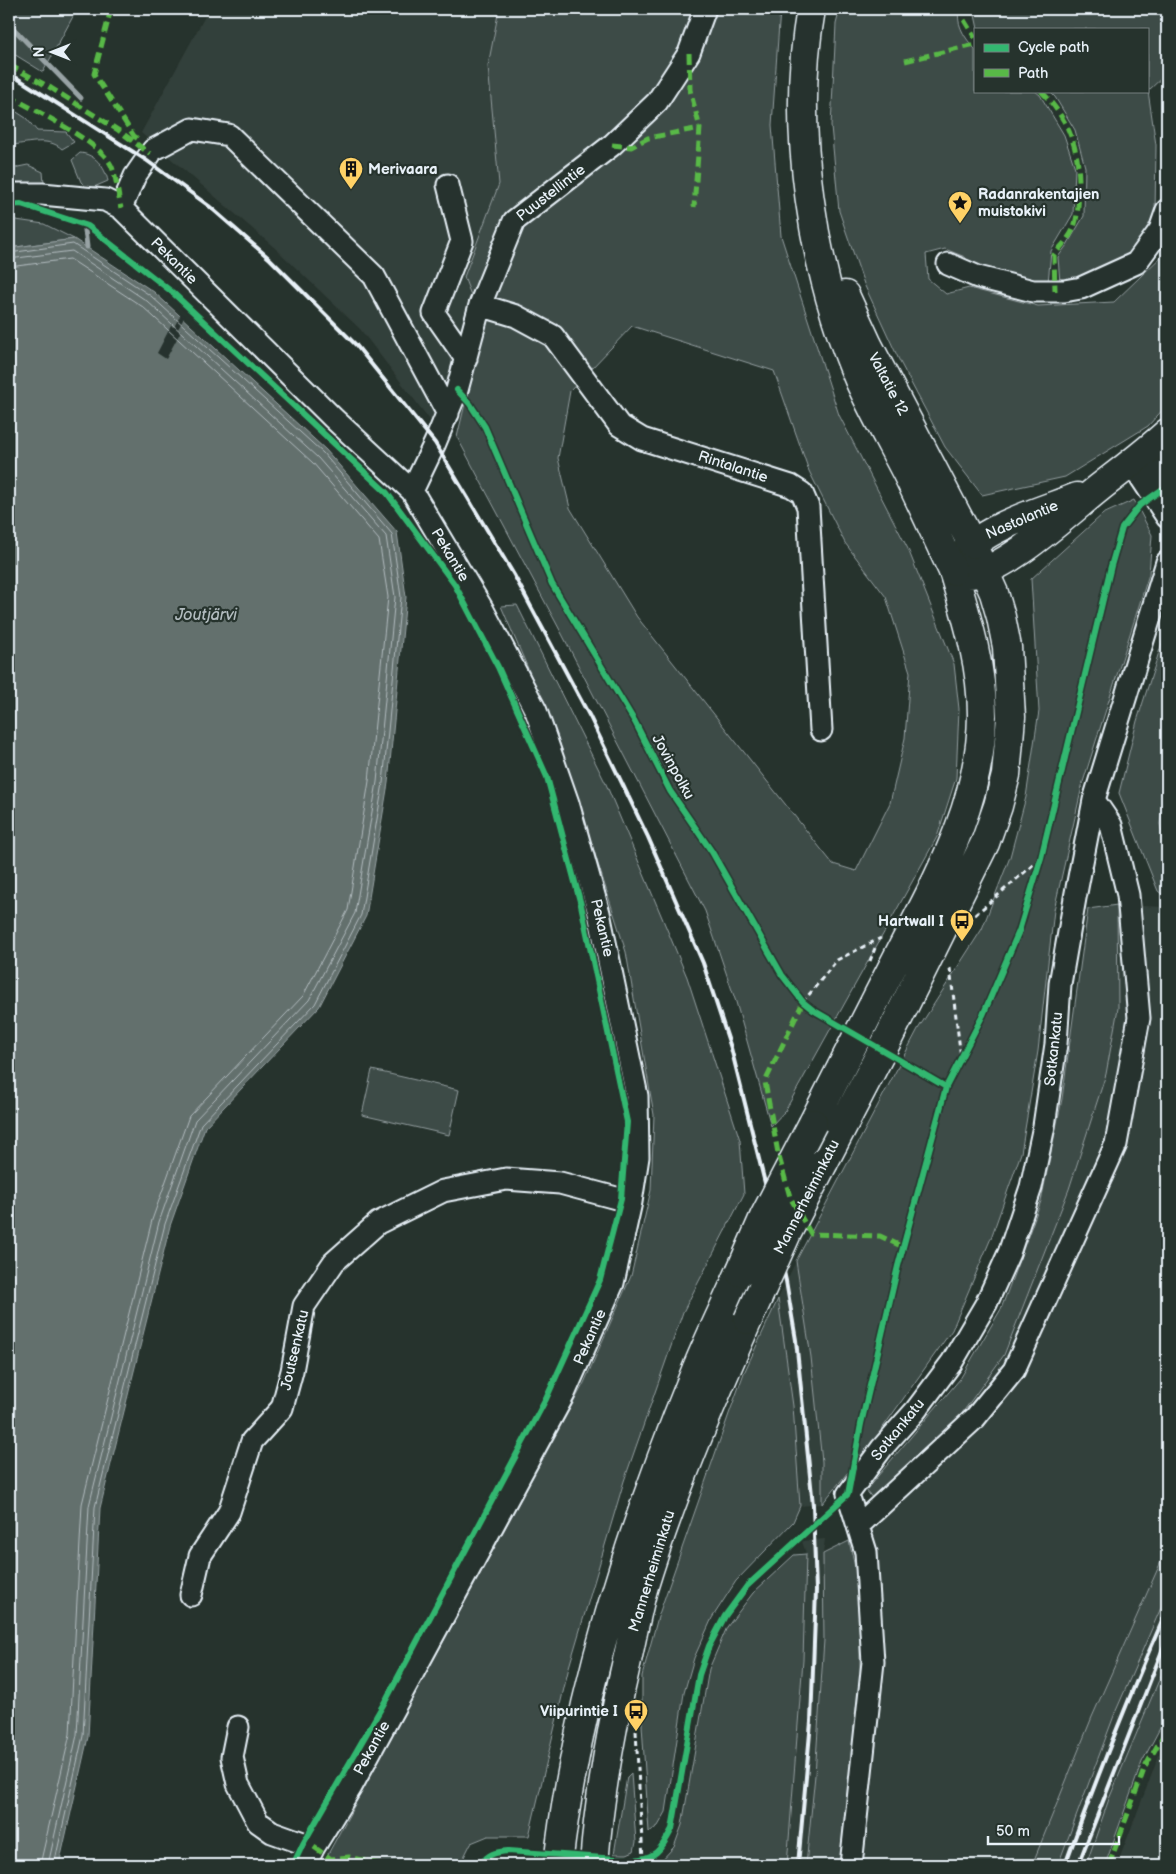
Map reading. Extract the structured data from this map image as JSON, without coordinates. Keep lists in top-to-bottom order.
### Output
{
  "streets": {
    "main road": ["Valtatie 12", "Nastolantie", "Mannerheiminkatu"],
    "street": [
      "Puustellintie",
      "Pekantie",
      "Rintalantie",
      "Sotkankatu",
      "Joutsenkatu"
    ],
    "cycle path": ["Jovinpolku"]
  },
  "crossings": [
    ["Puustellintie", "Pekantie"],
    ["Puustellintie", "Rintalantie"],
    ["Pekantie", "Joutsenkatu"],
    ["Valtatie 12", "Nastolantie"],
    ["Valtatie 12", "Mannerheiminkatu"],
    ["Nastolantie", "Mannerheiminkatu"]
  ],
  "water": ["Joutjärvi"],
  "places": {
    "building": ["Merivaara"],
    "place": ["Radanrakentajien muistokivi"],
    "bus stop": ["Hartwall I", "Viipurintie I"]
  },
  "legend": ["Cycle path", "Path"],
  "scale_bar": "50 m",
  "north": "left"
}
